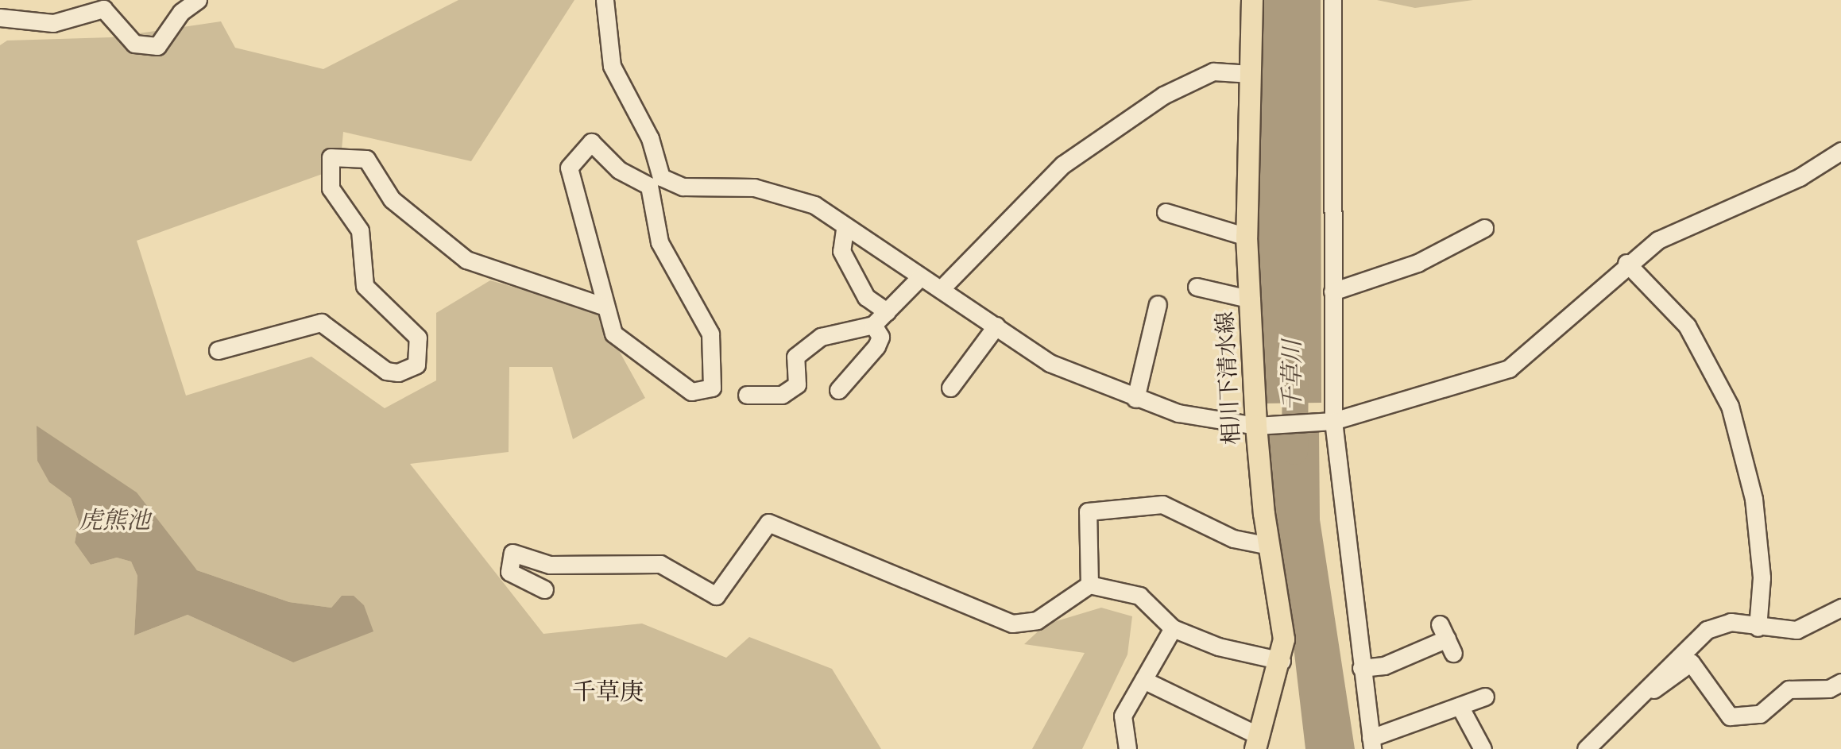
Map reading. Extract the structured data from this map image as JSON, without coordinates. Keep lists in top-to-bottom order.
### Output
{
  "streets": {
    "main road": ["相川下清水線"]
  },
  "districts": ["千草庚"],
  "water": ["千草川", "虎熊池"]
}
